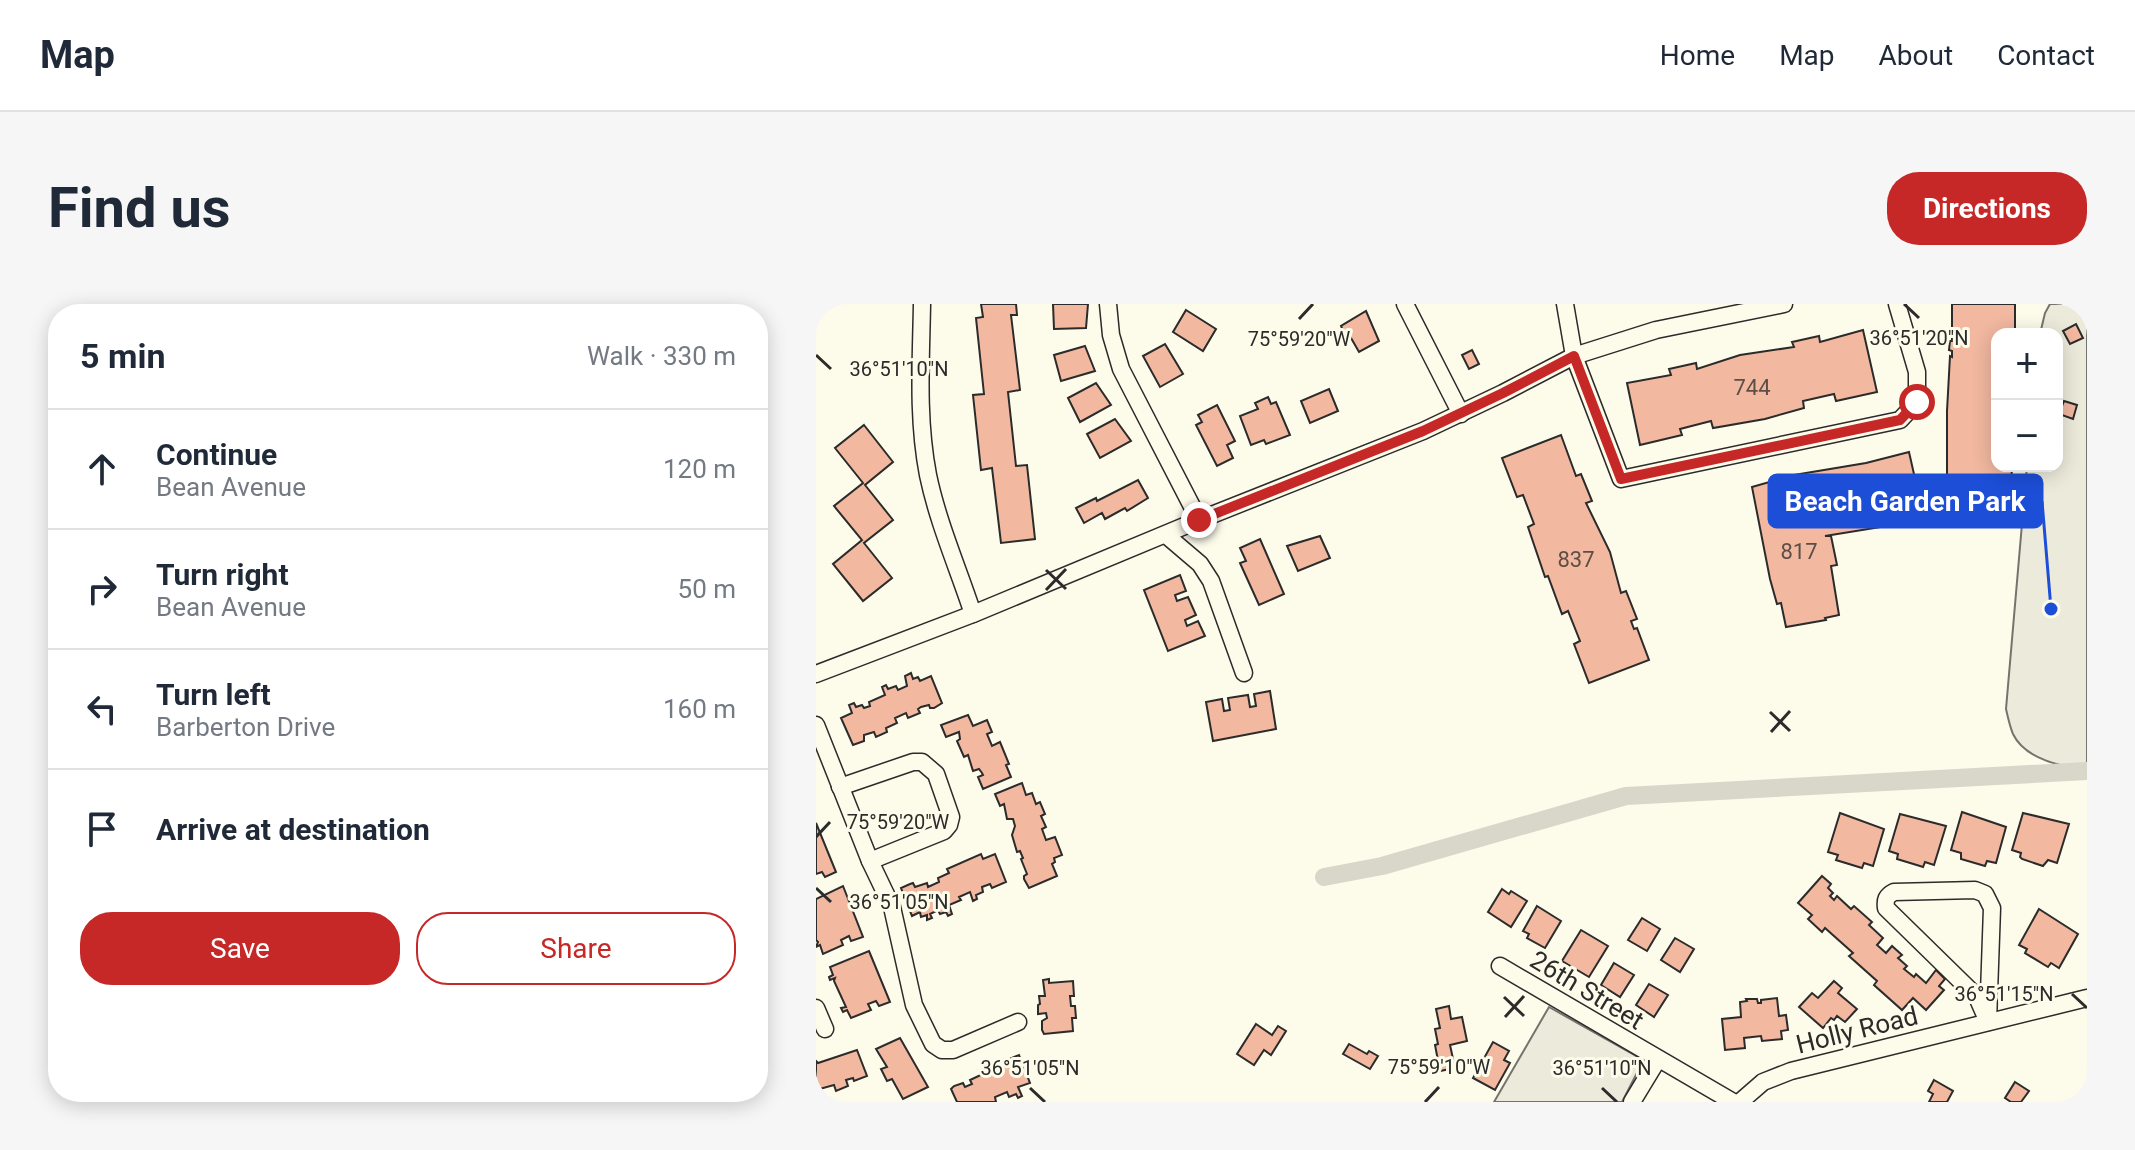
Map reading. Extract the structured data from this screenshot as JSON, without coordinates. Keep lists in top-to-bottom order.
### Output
{
  "streets": {
    "street": ["26th Street", "Holly Road"]
  },
  "places": ["Beach Garden Park"],
  "house_numbers": ["744", "817", "837"],
  "page": {
    "header": "Map",
    "nav": [
      "Home",
      "Map",
      "About",
      "Contact"
    ],
    "buttons": [
      "Directions",
      ["Save", "Share"]
    ],
    "title": "Find us",
    "heading": ["5 min", "Walk · 330 m"],
    "map_buttons": ["+", "−"],
    "list": [
      ["Continue", "Bean Avenue", "120 m"],
      ["Turn right", "Bean Avenue", "50 m"],
      ["Turn left", "Barberton Drive", "160 m"],
      "Arrive at destination"
    ]
  },
  "coordinates": [
    "36°51'20\"N",
    "75°59'20\"W",
    "36°51'10\"N",
    "36°51'05\"N",
    "36°51'15\"N",
    "75°59'10\"W"
  ]
}
